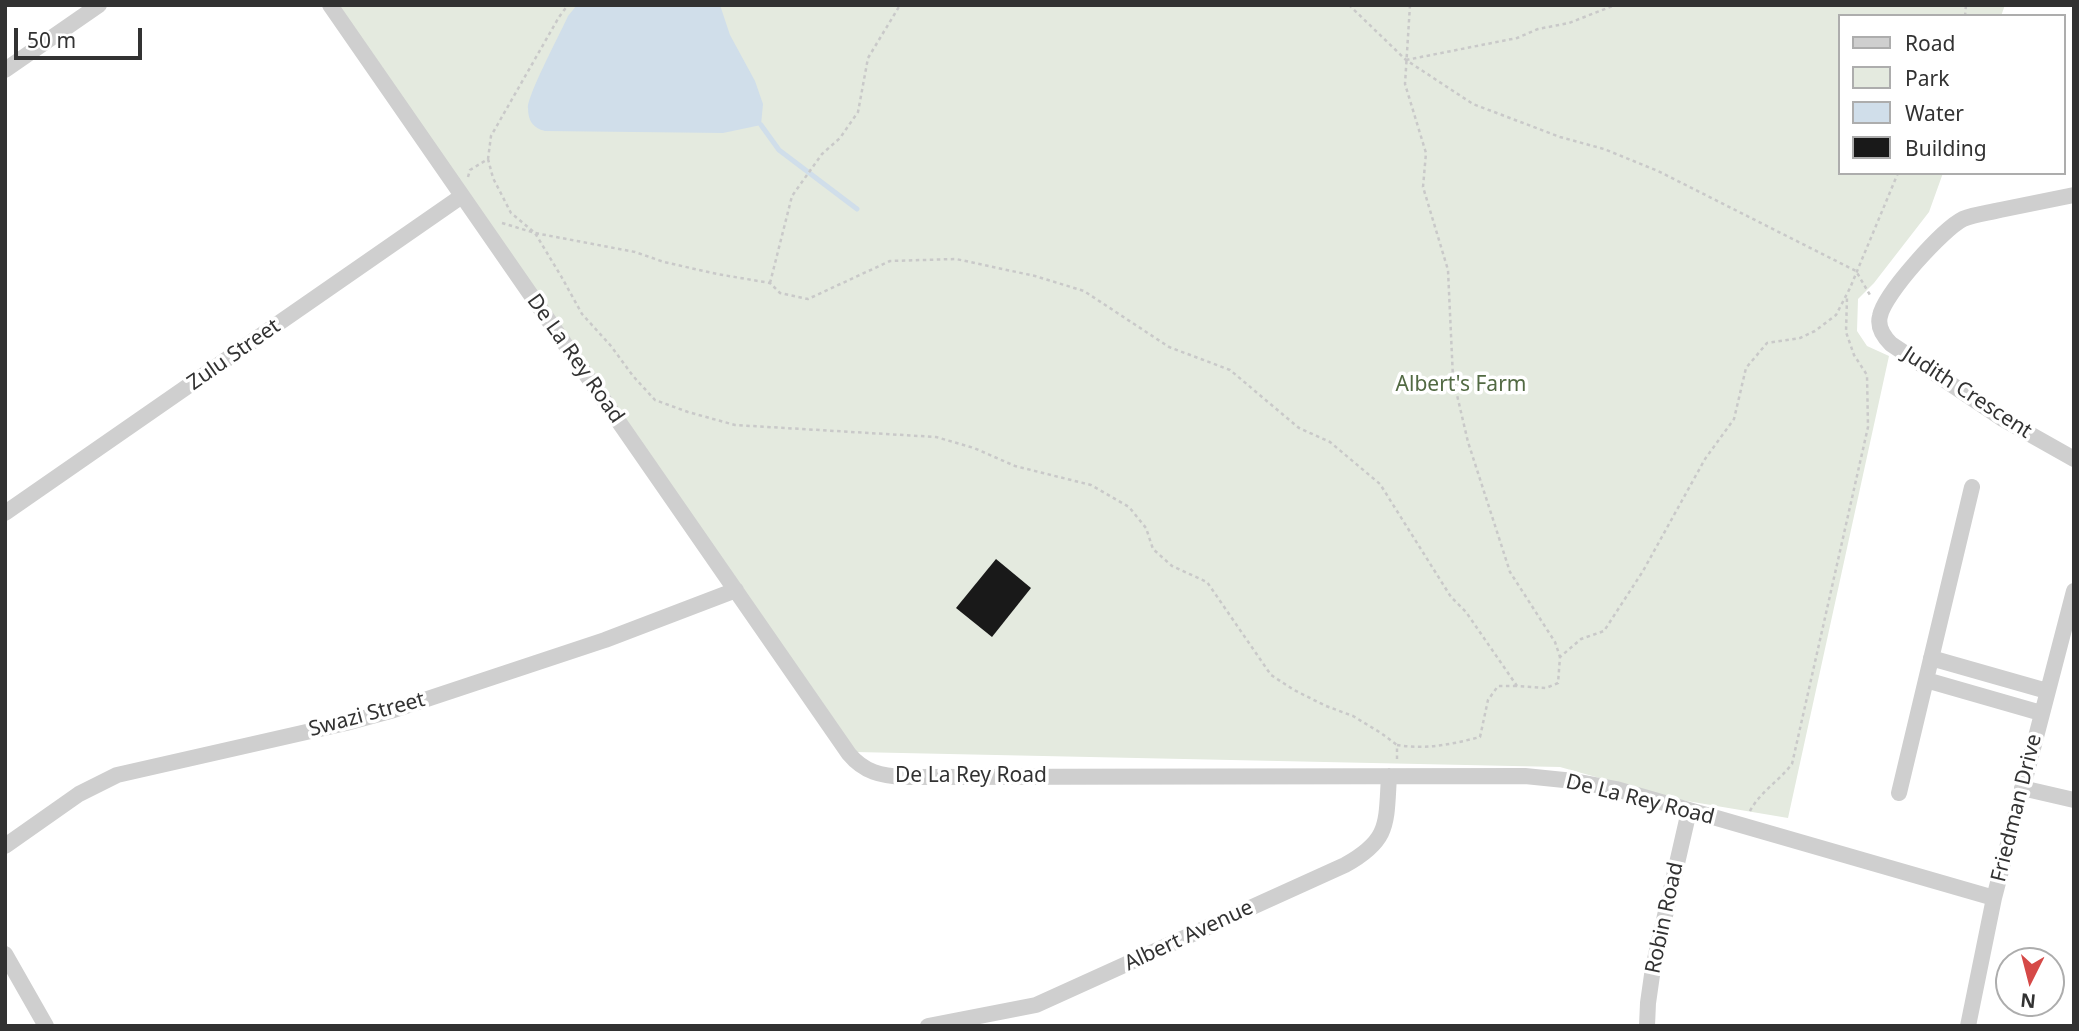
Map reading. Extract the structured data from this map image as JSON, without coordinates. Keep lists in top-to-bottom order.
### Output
{
  "streets": {
    "street": [
      "Zulu Street",
      "De La Rey Road",
      "Judith Crescent",
      "Swazi Street",
      "Friedman Drive",
      "Robin Road",
      "Albert Avenue"
    ]
  },
  "crossings": [
    ["Zulu Street", "De La Rey Road"],
    ["De La Rey Road", "Swazi Street"],
    ["De La Rey Road", "Friedman Drive"],
    ["De La Rey Road", "Robin Road"],
    ["De La Rey Road", "Albert Avenue"]
  ],
  "parks": ["Albert's Farm"],
  "legend": [
    "Road",
    "Park",
    "Water",
    "Building"
  ],
  "scale_bar": "50 m",
  "north": "bottom"
}
